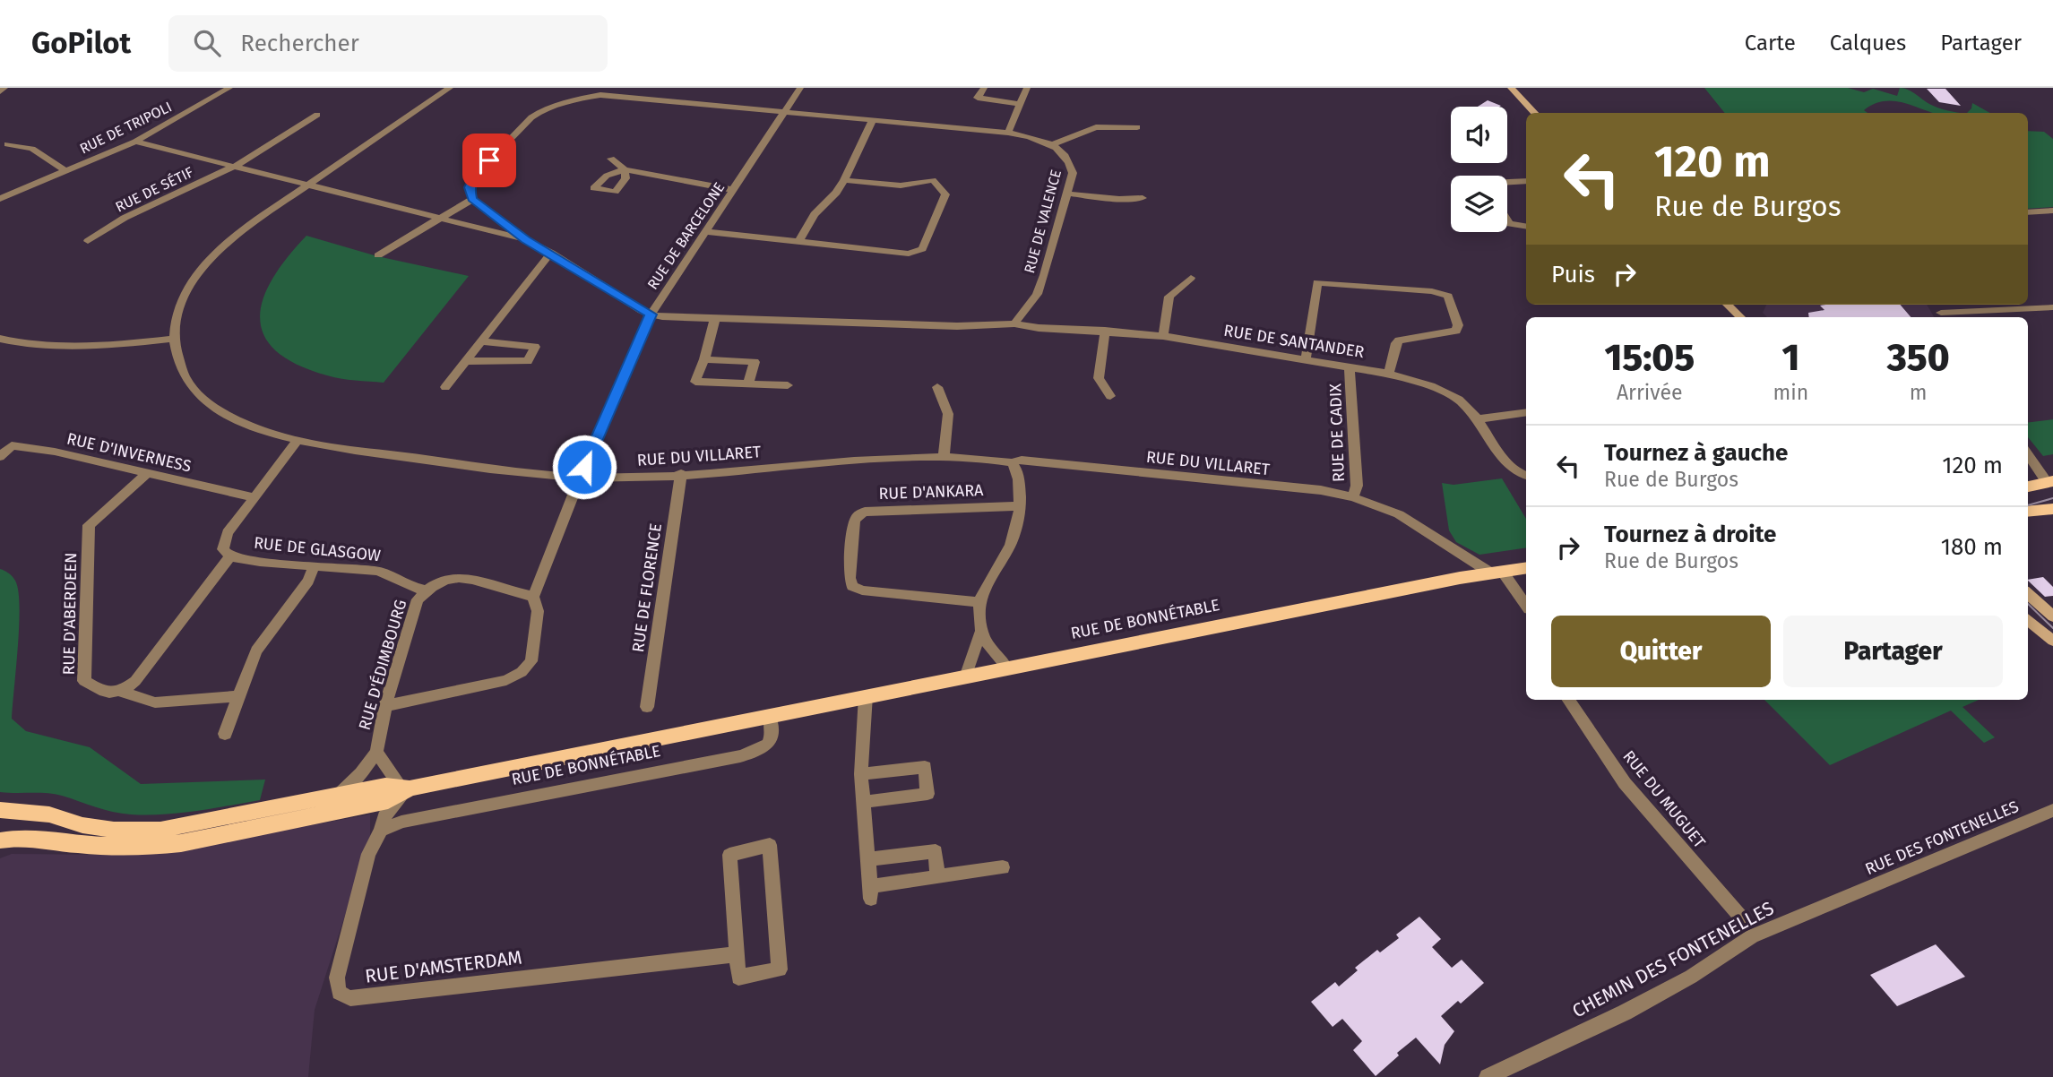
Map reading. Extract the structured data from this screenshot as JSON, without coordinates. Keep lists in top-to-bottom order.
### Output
{
  "streets": {
    "main road": ["RUE DE BONNÉTABLE"],
    "street": [
      "RUE DE TRIPOLI",
      "RUE DE SÉTIF",
      "RUE DE VALENCE",
      "RUE DE BARCELONE",
      "RUE DE SANTANDER",
      "RUE DE CADIX",
      "RUE D'INVERNESS",
      "RUE DU VILLARET",
      "RUE D'ANKARA",
      "RUE DE GLASGOW",
      "RUE DE FLORENCE",
      "RUE D'ABERDEEN",
      "RUE D'ÉDIMBOURG",
      "RUE DU MUGUET",
      "RUE DES FONTENELLES",
      "CHEMIN DES FONTENELLES",
      "RUE D'AMSTERDAM"
    ]
  },
  "crossings": [
    ["RUE DE VALENCE", "RUE DE BARCELONE"],
    ["RUE DE VALENCE", "RUE DE SANTANDER"],
    ["RUE DE BARCELONE", "RUE DU VILLARET"],
    ["RUE DE BARCELONE", "RUE D'ÉDIMBOURG"],
    ["RUE DE SANTANDER", "RUE DE CADIX"],
    ["RUE DE CADIX", "RUE DU VILLARET"],
    ["RUE D'INVERNESS", "RUE DE GLASGOW"],
    ["RUE D'INVERNESS", "RUE D'ABERDEEN"],
    ["RUE DU VILLARET", "RUE DE GLASGOW"],
    ["RUE DU VILLARET", "RUE DE FLORENCE"],
    ["RUE DU VILLARET", "RUE DE BONNÉTABLE"],
    ["RUE DE GLASGOW", "RUE D'ÉDIMBOURG"],
    ["RUE DE BONNÉTABLE", "RUE D'ÉDIMBOURG"],
    ["RUE DE BONNÉTABLE", "RUE D'AMSTERDAM"],
    ["RUE D'ÉDIMBOURG", "RUE D'AMSTERDAM"],
    ["RUE DES FONTENELLES", "CHEMIN DES FONTENELLES"]
  ],
  "page": {
    "header": "GoPilot",
    "search": "Rechercher",
    "nav": ["Carte", "Calques", "Partager"],
    "turn": ["120 m", "Rue de Burgos"],
    "then": "Puis",
    "eta": [
      "15:05",
      "Arrivée",
      "1",
      "min",
      "350",
      "m"
    ],
    "list": [
      {
        "name": "Tournez à gauche",
        "note": "Rue de Burgos",
        "value": "120 m"
      },
      {
        "name": "Tournez à droite",
        "note": "Rue de Burgos",
        "value": "180 m"
      }
    ],
    "buttons": ["Quitter", "Partager"]
  }
}
